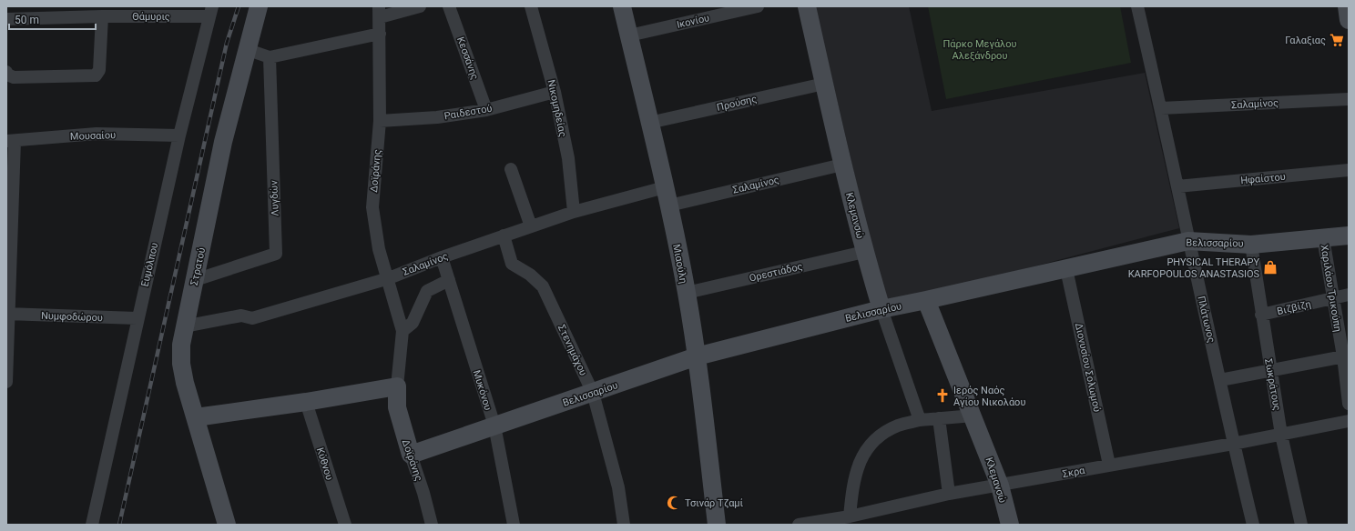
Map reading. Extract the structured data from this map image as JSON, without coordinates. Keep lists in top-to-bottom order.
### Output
{
  "streets": {
    "street": [
      "Θάμυρις",
      "Ικονίου",
      "Κεσσάνης",
      "Προύσης",
      "Σαλαμίνος",
      "Νικομηδείας",
      "Ραιδεστού",
      "Μουσαίου",
      "Δοϊράνης",
      "Ηφαίστου",
      "Λυγδών",
      "Κλεμανσώ",
      "Βελισσαρίου",
      "Μιαούλη",
      "Ευμόλπου",
      "Στρατού",
      "Ορεστιάδος",
      "Χαριλάου Τρικούπη",
      "Βιζβίζη",
      "Νυμφοδώρου",
      "Πλάτωνος",
      "Στενημάχου",
      "Διονυσίου Σολωμού",
      "Σωκράτους",
      "Μυκόνου",
      "Κύθνου",
      "Σκρα"
    ]
  },
  "crossings": [
    ["Θάμυρις", "Ευμόλπου"],
    ["Ικονίου", "Μιαούλη"],
    ["Κεσσάνης", "Ραιδεστού"],
    ["Προύσης", "Κλεμανσώ"],
    ["Προύσης", "Μιαούλη"],
    ["Σαλαμίνος", "Νικομηδείας"],
    ["Σαλαμίνος", "Δοϊράνης"],
    ["Σαλαμίνος", "Κλεμανσώ"],
    ["Σαλαμίνος", "Μιαούλη"],
    ["Σαλαμίνος", "Στρατού"],
    ["Σαλαμίνος", "Πλάτωνος"],
    ["Σαλαμίνος", "Στενημάχου"],
    ["Σαλαμίνος", "Μυκόνου"],
    ["Νικομηδείας", "Ραιδεστού"],
    ["Ραιδεστού", "Δοϊράνης"],
    ["Μουσαίου", "Ευμόλπου"],
    ["Δοϊράνης", "Βελισσαρίου"],
    ["Ηφαίστου", "Πλάτωνος"],
    ["Λυγδών", "Στρατού"],
    ["Κλεμανσώ", "Βελισσαρίου"],
    ["Κλεμανσώ", "Ορεστιάδος"],
    ["Κλεμανσώ", "Σκρα"],
    ["Βελισσαρίου", "Μιαούλη"],
    ["Βελισσαρίου", "Χαριλάου Τρικούπη"],
    ["Βελισσαρίου", "Πλάτωνος"],
    ["Βελισσαρίου", "Στενημάχου"],
    ["Βελισσαρίου", "Διονυσίου Σολωμού"],
    ["Βελισσαρίου", "Σωκράτους"],
    ["Βελισσαρίου", "Μυκόνου"],
    ["Μιαούλη", "Ορεστιάδος"],
    ["Ευμόλπου", "Νυμφοδώρου"],
    ["Χαριλάου Τρικούπη", "Βιζβίζη"],
    ["Βιζβίζη", "Σωκράτους"],
    ["Πλάτωνος", "Σκρα"],
    ["Διονυσίου Σολωμού", "Σκρα"],
    ["Σωκράτους", "Σκρα"]
  ],
  "parks": ["Πάρκο Μεγάλου Αλεξάνδρου"],
  "places": {
    "supermarket": ["Γαλαξιας"],
    "shop": ["PHYSICAL THERAPY KARFOPOULOS ANASTASIOS"],
    "church": ["Ιερός Ναός Αγίου Νικολάου"],
    "mosque": ["Τσινάρ Τζαμί"]
  },
  "scale_bar": "50 m"
}
